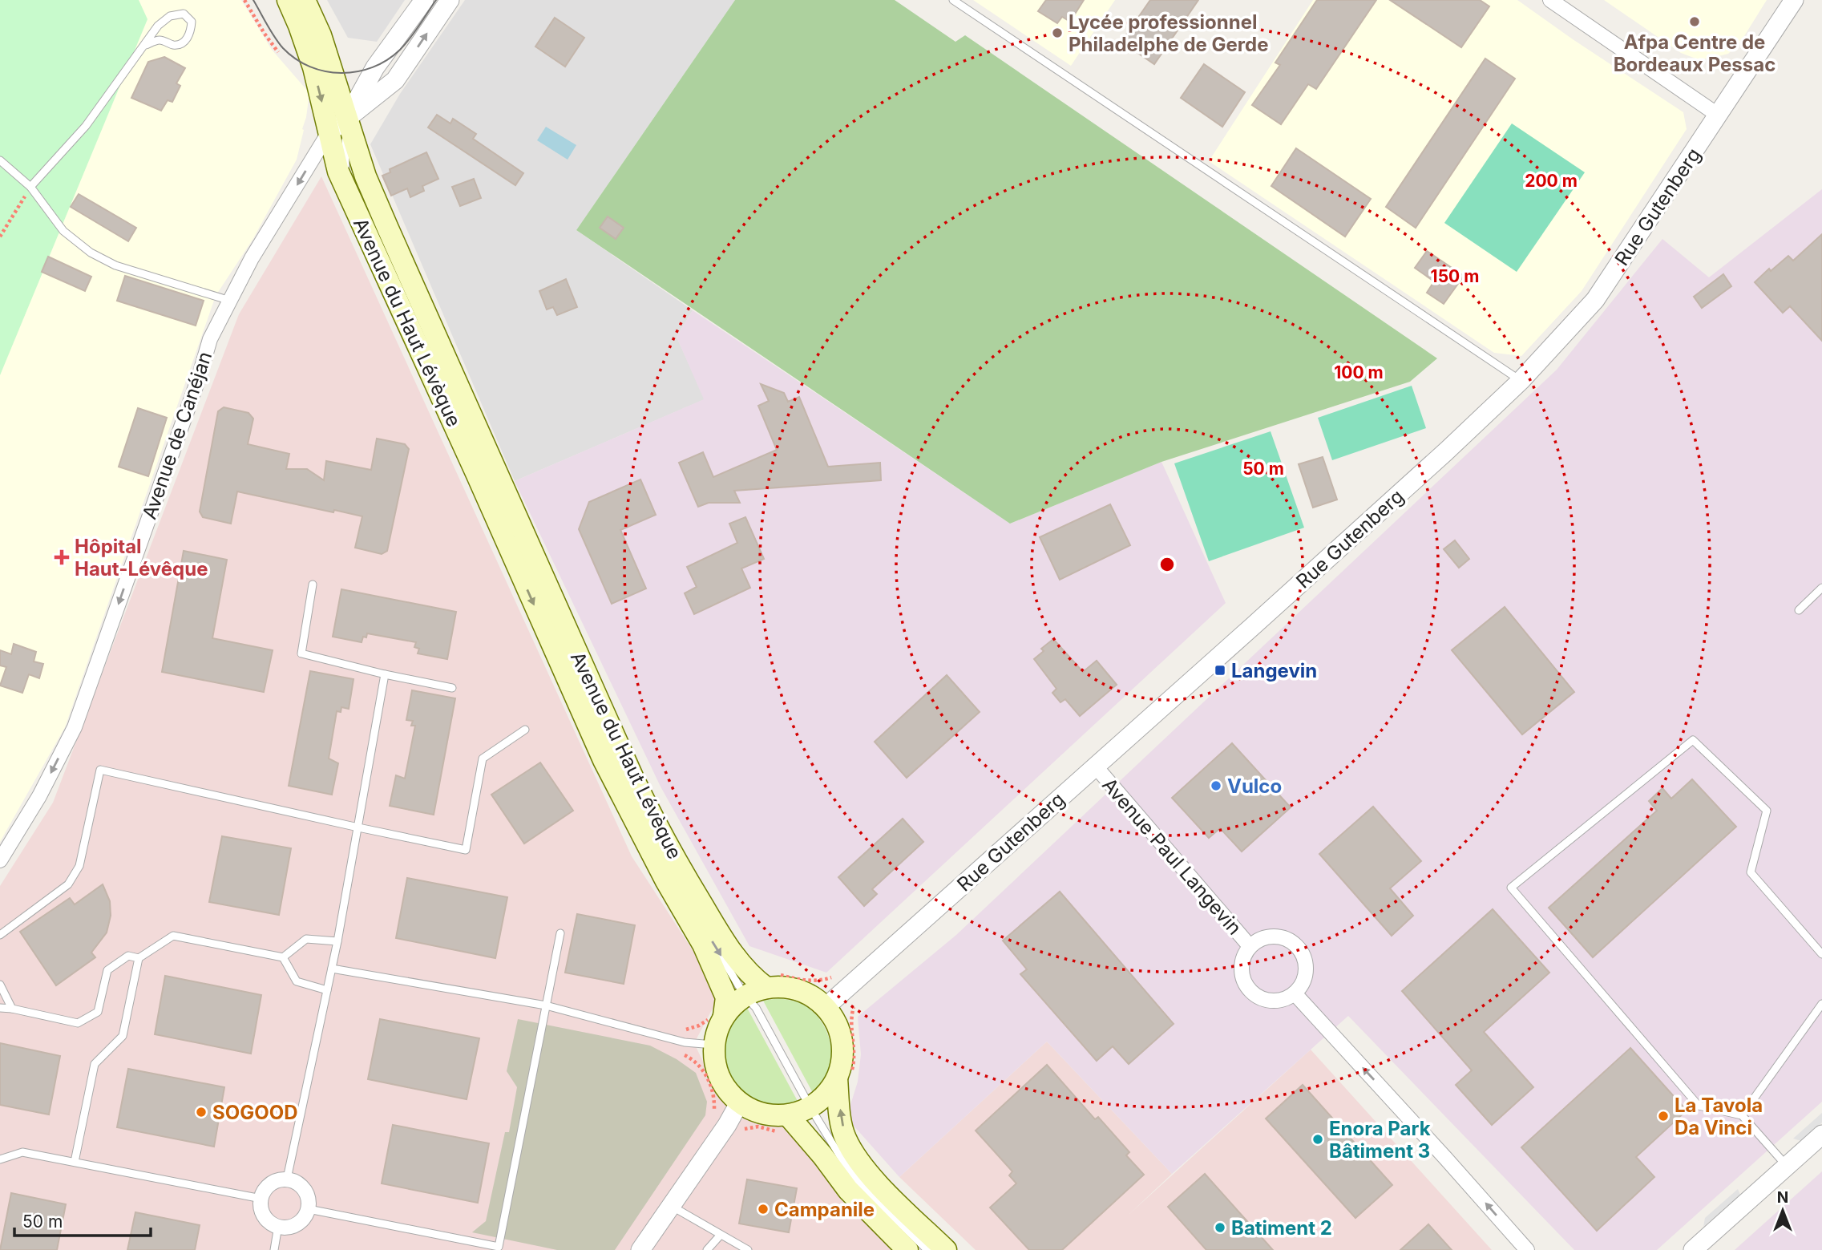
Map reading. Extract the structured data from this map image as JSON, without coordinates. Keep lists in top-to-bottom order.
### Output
{
  "streets": {
    "main road": ["Avenue du Haut Lévèque"],
    "street": ["Rue Gutenberg", "Avenue de Canéjan", "Avenue Paul Langevin"]
  },
  "crossings": [
    ["Rue Gutenberg", "Avenue Paul Langevin"],
    ["Avenue du Haut Lévèque", "Avenue de Canéjan"]
  ],
  "places": {
    "other": [
      "Afpa Centre de Bordeaux Pessac",
      "Lycée professionnel Philadelphe de Gerde",
      "Vulco",
      "SOGOOD",
      "La Tavola Da Vinci",
      "Enora Park Bâtiment 3",
      "Campanile",
      "Batiment 2"
    ],
    "health": ["Hôpital Haut-Lévêque"],
    "transit": ["Langevin"]
  },
  "scale_bar": "50 m",
  "north": "top",
  "rings": [
    "200 m",
    "150 m",
    "100 m",
    "50 m"
  ]
}
